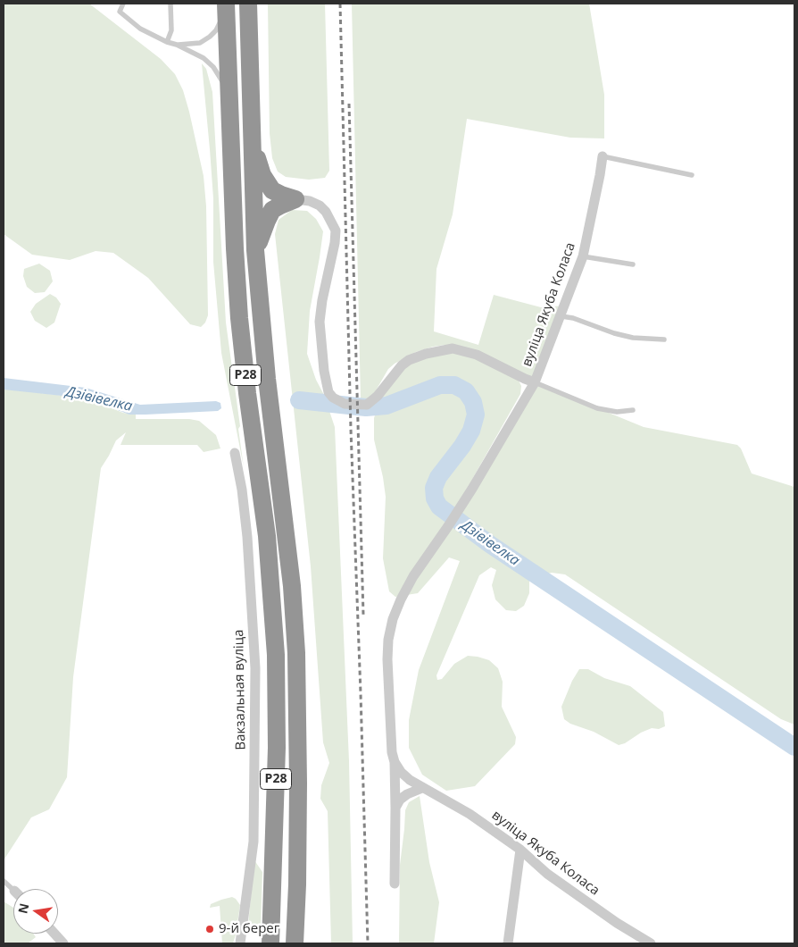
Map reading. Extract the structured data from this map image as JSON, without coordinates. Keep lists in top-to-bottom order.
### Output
{
  "streets": {
    "highway": ["Р28"],
    "street": ["вуліца Якуба Коласа", "Вакзальная вуліца"]
  },
  "water": ["Дзівівелка"],
  "places": ["9-й берег"],
  "north": "left"
}
